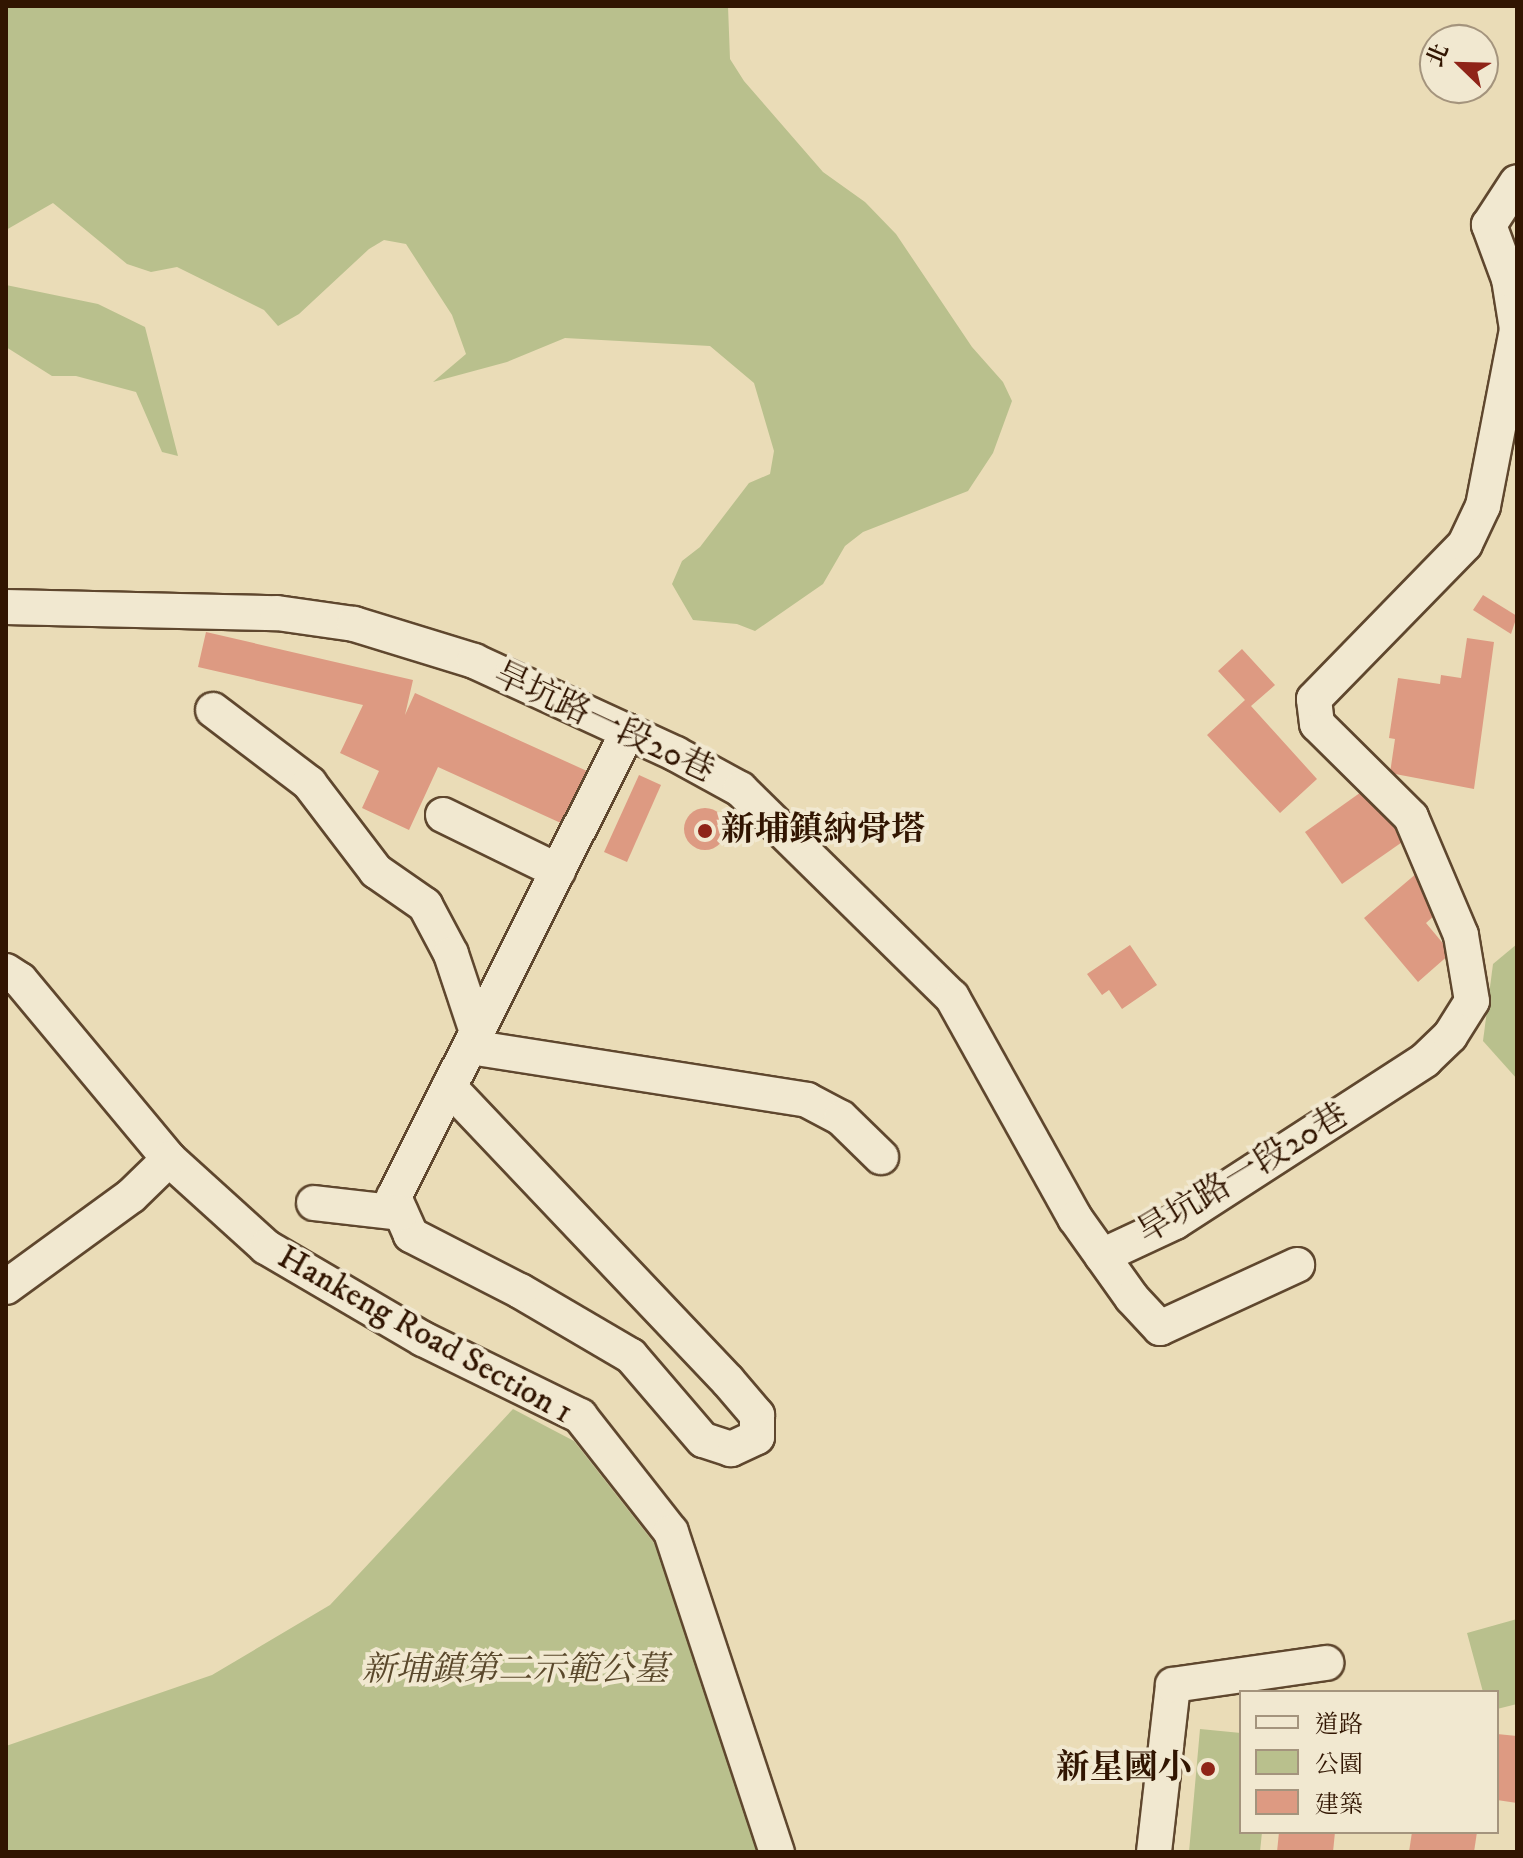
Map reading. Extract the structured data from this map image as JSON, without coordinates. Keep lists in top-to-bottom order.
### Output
{
  "streets": {
    "street": ["旱坑路一段20巷", "Hankeng Road Section 1"]
  },
  "parks": ["新埔鎮第二示範公墓"],
  "places": ["新埔鎮納骨塔", "新星國小"],
  "legend": ["道路", "公園", "建築"],
  "north": "top left"
}
